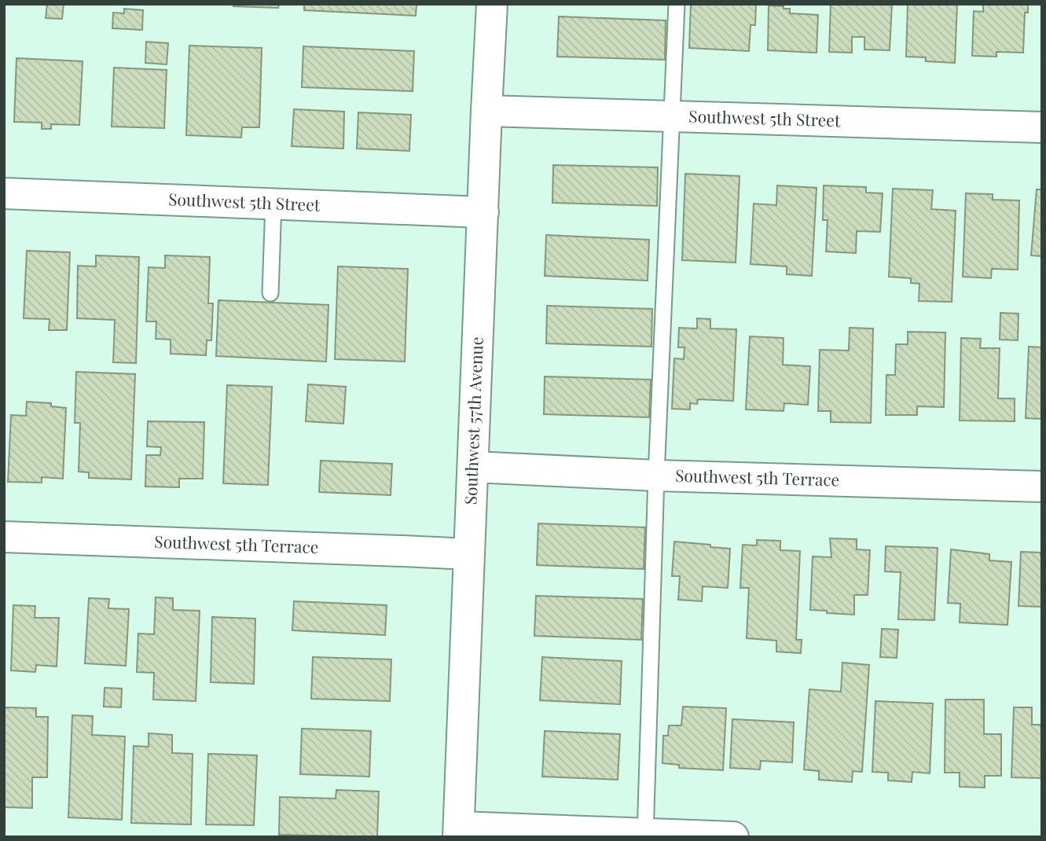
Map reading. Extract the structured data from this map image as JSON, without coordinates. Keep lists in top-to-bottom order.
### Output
{
  "streets": {
    "street": ["Southwest 5th Street", "Southwest 57th Avenue", "Southwest 5th Terrace"]
  },
  "crossings": [
    ["Southwest 5th Street", "Southwest 57th Avenue"],
    ["Southwest 57th Avenue", "Southwest 5th Terrace"]
  ]
}
